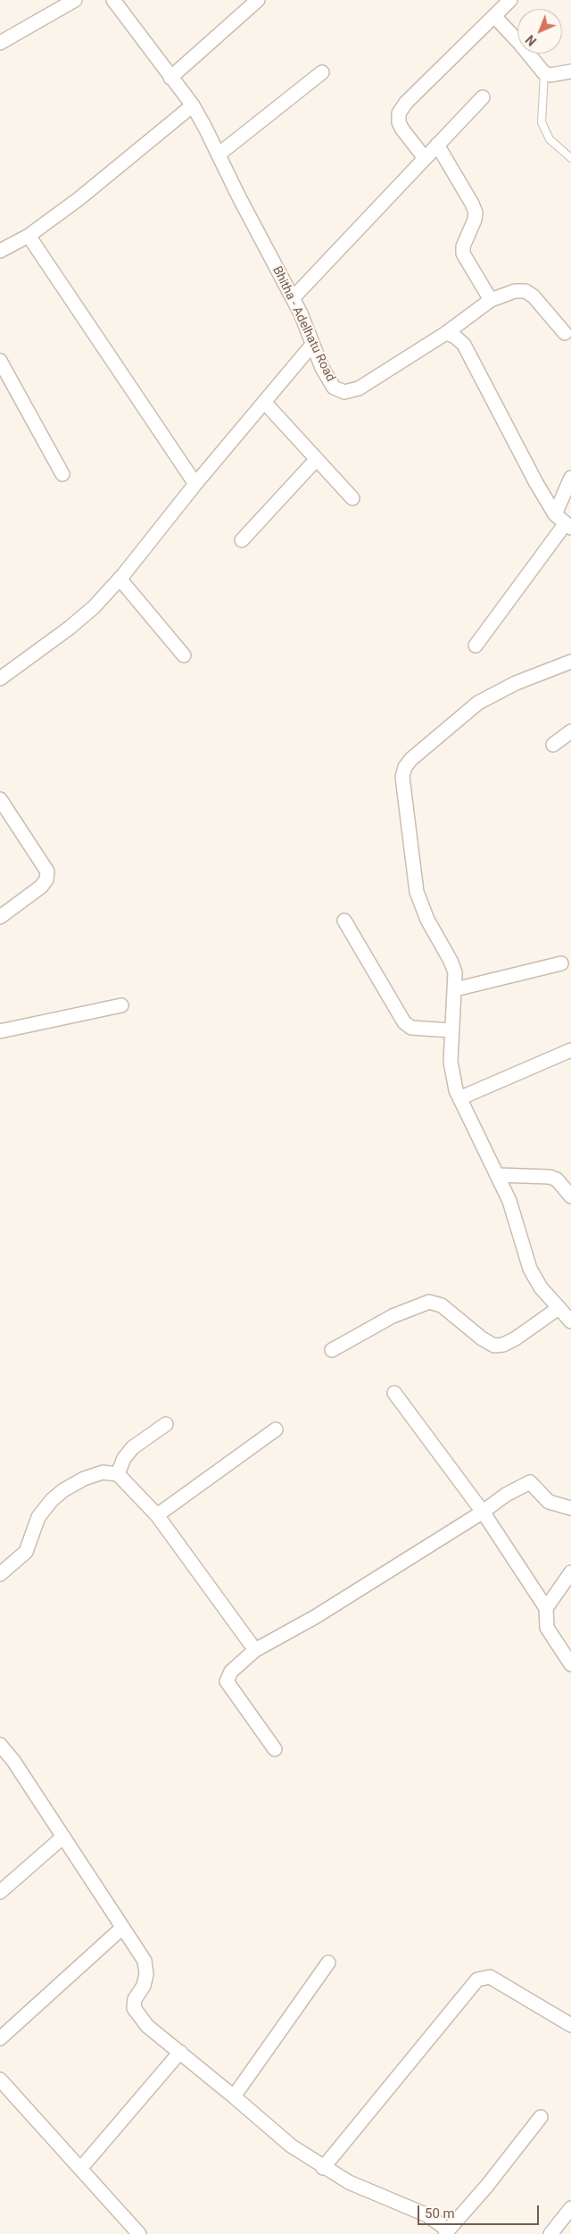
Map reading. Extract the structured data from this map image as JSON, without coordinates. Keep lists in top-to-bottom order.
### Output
{
  "streets": {
    "street": ["Bhitha - Adelhatu Road"]
  },
  "scale_bar": "50 m",
  "north": "bottom left"
}
